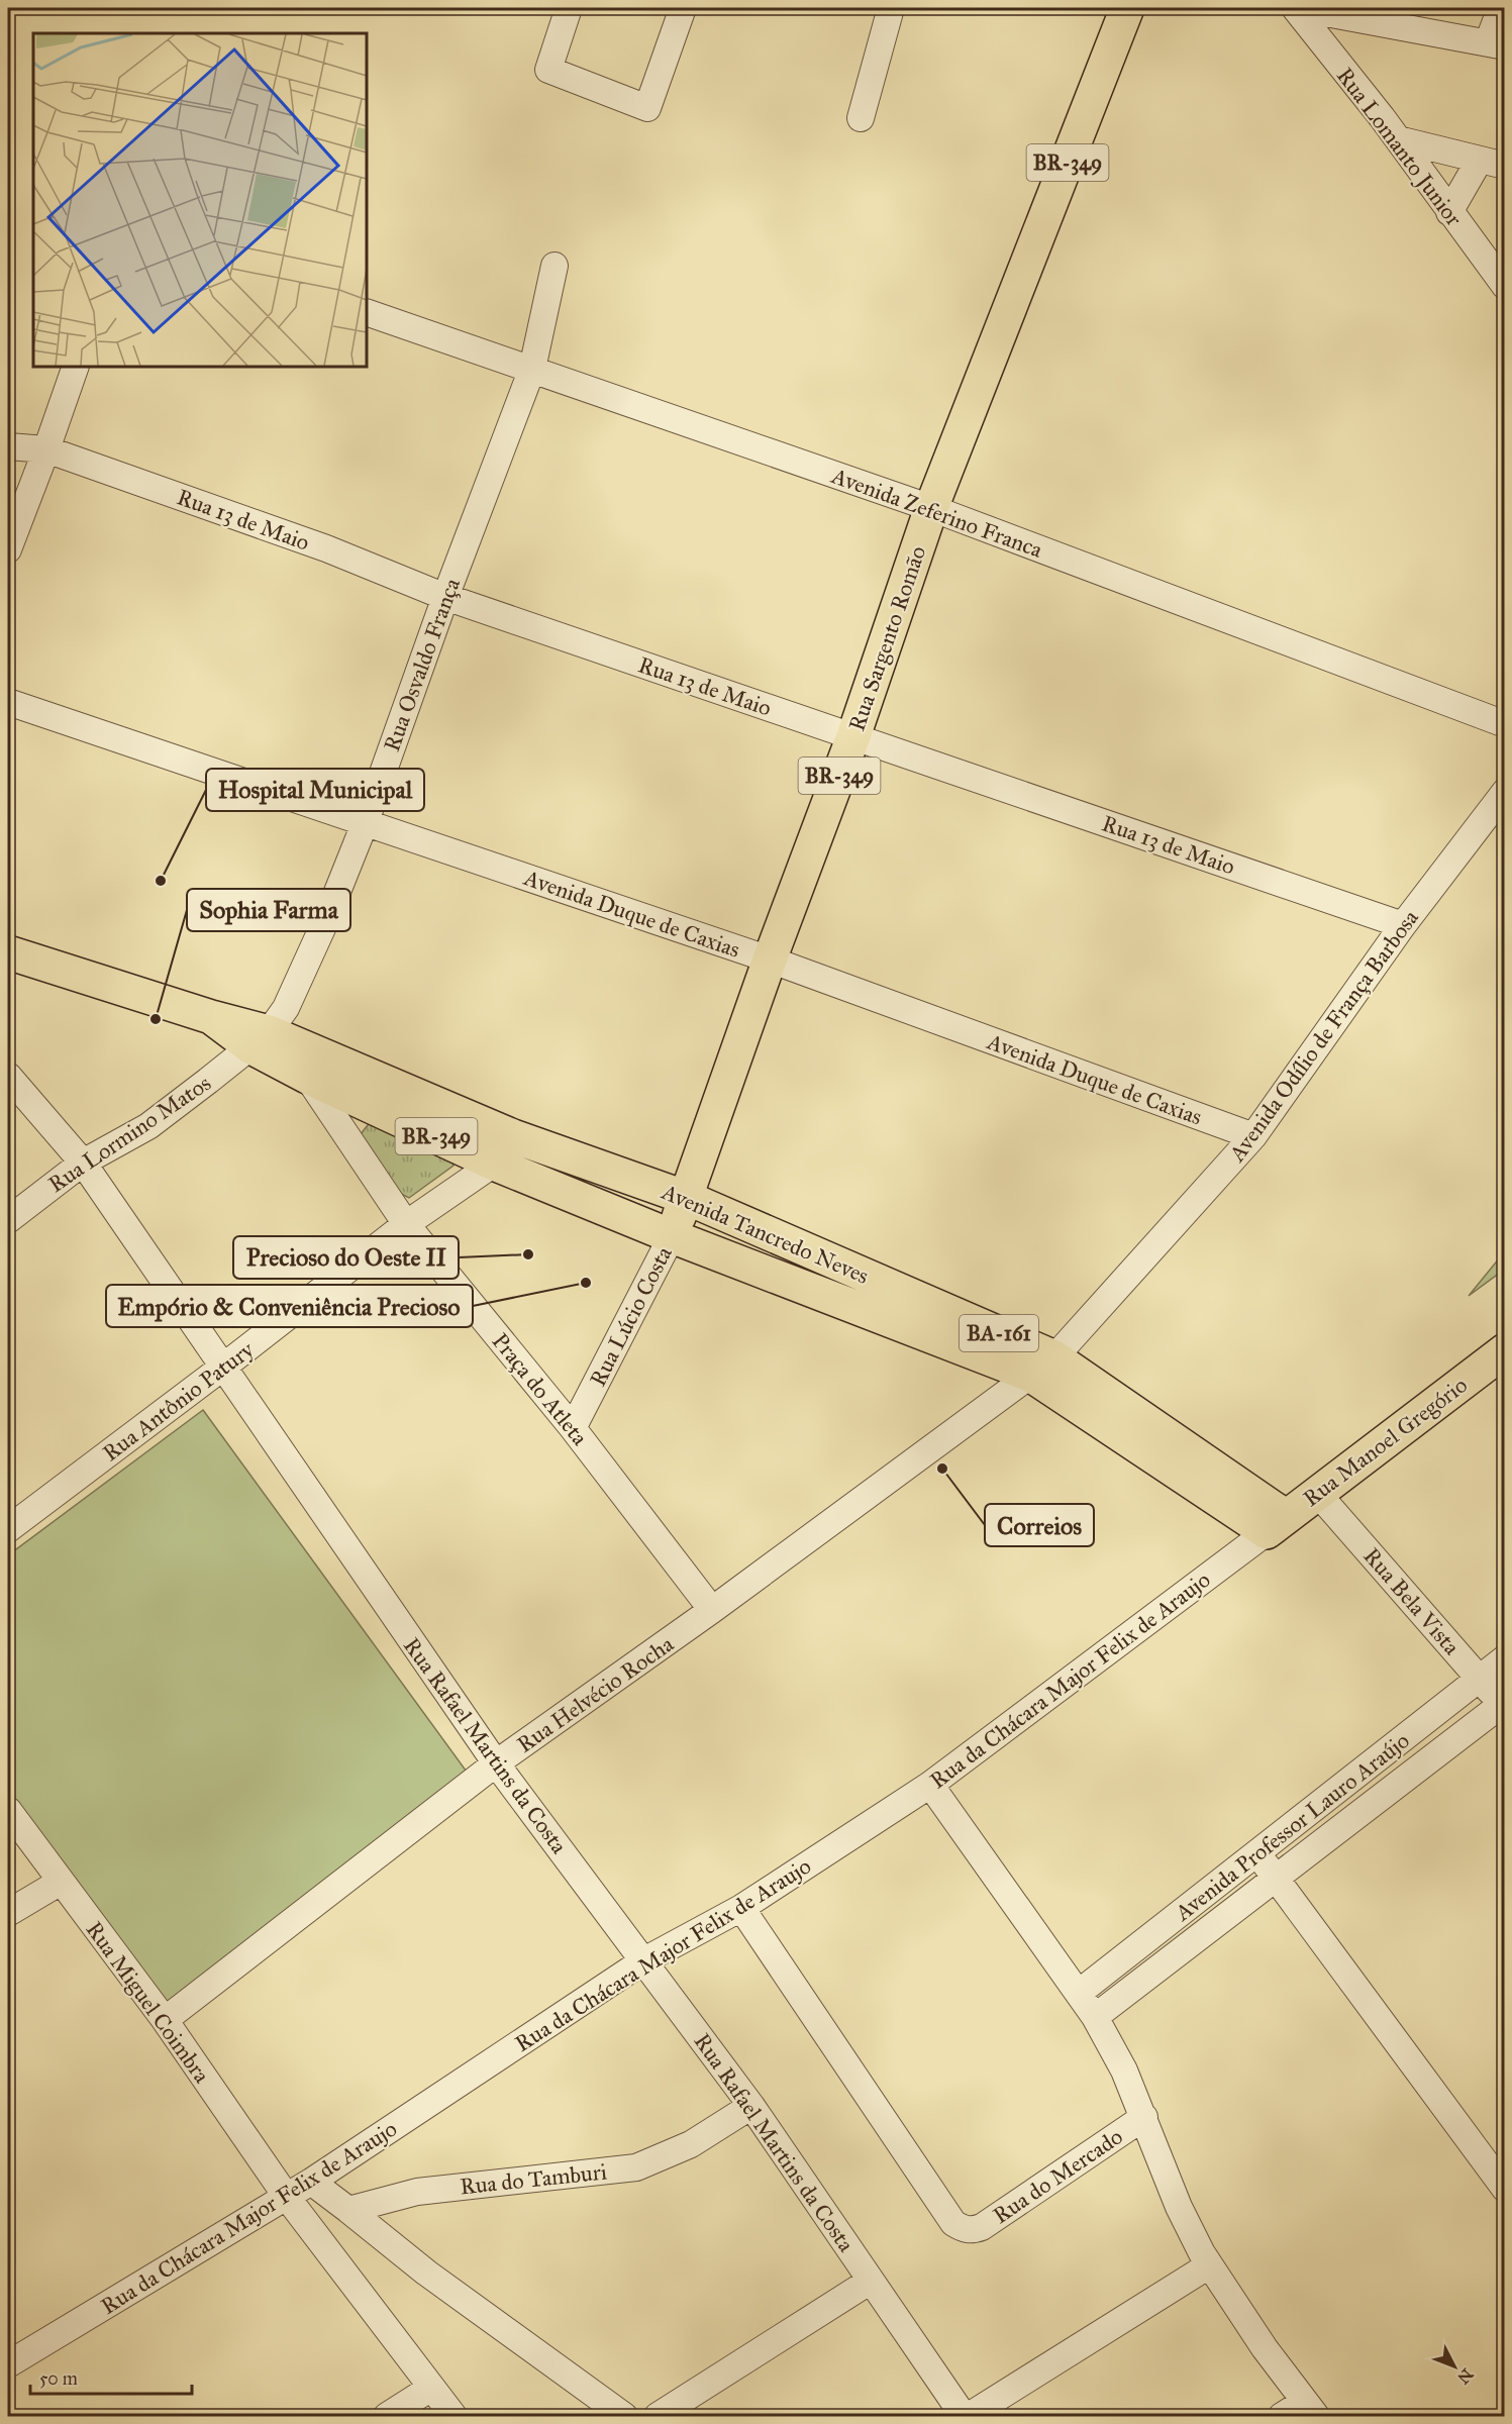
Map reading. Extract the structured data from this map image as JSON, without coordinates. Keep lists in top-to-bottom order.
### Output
{
  "streets": {
    "main road": [
      "BR-349",
      "Rua Sargento Romão",
      "Avenida Tancredo Neves",
      "BA-161",
      "Rua Manoel Gregório"
    ],
    "street": [
      "Rua Lomanto Junior",
      "Avenida Zeferino Franca",
      "Rua 13 de Maio",
      "Rua Osvaldo França",
      "Avenida Duque de Caxias",
      "Avenida Odílio de França Barbosa",
      "Rua Lormino Matos",
      "Rua Lúcio Costa",
      "Praça do Atleta",
      "Rua Antônio Patury",
      "Rua Bela Vista",
      "Rua da Chácara Major Felix de Araujo",
      "Rua Helvécio Rocha",
      "Rua Rafael Martins da Costa",
      "Avenida Professor Lauro Araújo",
      "Rua Miguel Coimbra",
      "Rua do Mercado",
      "Rua do Tamburi"
    ]
  },
  "crossings": [
    ["Avenida Zeferino Franca", "Rua Sargento Romão"],
    ["Avenida Zeferino Franca", "Rua Osvaldo França"],
    ["Rua 13 de Maio", "Rua Sargento Romão"],
    ["Rua 13 de Maio", "Rua Osvaldo França"],
    ["Rua 13 de Maio", "Avenida Odílio de França Barbosa"],
    ["Rua Sargento Romão", "Avenida Duque de Caxias"],
    ["Rua Sargento Romão", "Avenida Tancredo Neves"],
    ["Rua Sargento Romão", "Rua Lúcio Costa"],
    ["Rua Osvaldo França", "Avenida Duque de Caxias"],
    ["Rua Osvaldo França", "Rua Lormino Matos"],
    ["Rua Osvaldo França", "Avenida Tancredo Neves"],
    ["Avenida Duque de Caxias", "Avenida Odílio de França Barbosa"],
    ["Avenida Odílio de França Barbosa", "Avenida Tancredo Neves"],
    ["Avenida Odílio de França Barbosa", "Rua Helvécio Rocha"],
    ["Rua Lormino Matos", "Avenida Tancredo Neves"],
    ["Rua Lormino Matos", "Rua Rafael Martins da Costa"],
    ["Avenida Tancredo Neves", "Rua Lúcio Costa"],
    ["Avenida Tancredo Neves", "Praça do Atleta"],
    ["Avenida Tancredo Neves", "Rua Antônio Patury"],
    ["Avenida Tancredo Neves", "Rua Manoel Gregório"],
    ["Avenida Tancredo Neves", "Rua da Chácara Major Felix de Araujo"],
    ["Avenida Tancredo Neves", "Rua Helvécio Rocha"],
    ["Rua Lúcio Costa", "Praça do Atleta"],
    ["Praça do Atleta", "Rua Antônio Patury"],
    ["Praça do Atleta", "Rua Helvécio Rocha"],
    ["Rua Antônio Patury", "Rua Rafael Martins da Costa"],
    ["Rua Manoel Gregório", "Rua Bela Vista"],
    ["Rua Manoel Gregório", "Rua da Chácara Major Felix de Araujo"],
    ["Rua Bela Vista", "Avenida Professor Lauro Araújo"],
    ["Rua da Chácara Major Felix de Araujo", "Rua Rafael Martins da Costa"],
    ["Rua da Chácara Major Felix de Araujo", "Rua Miguel Coimbra"],
    ["Rua da Chácara Major Felix de Araujo", "Rua do Mercado"],
    ["Rua Helvécio Rocha", "Rua Rafael Martins da Costa"],
    ["Rua Helvécio Rocha", "Rua Miguel Coimbra"],
    ["Rua Rafael Martins da Costa", "Rua do Tamburi"],
    ["Avenida Professor Lauro Araújo", "Rua do Mercado"]
  ],
  "places": [
    "Hospital Municipal",
    "Sophia Farma",
    "Precioso do Oeste II",
    "Empório & Conveniência Precioso",
    "Correios"
  ],
  "scale_bar": "50 m",
  "north": "bottom right"
}
